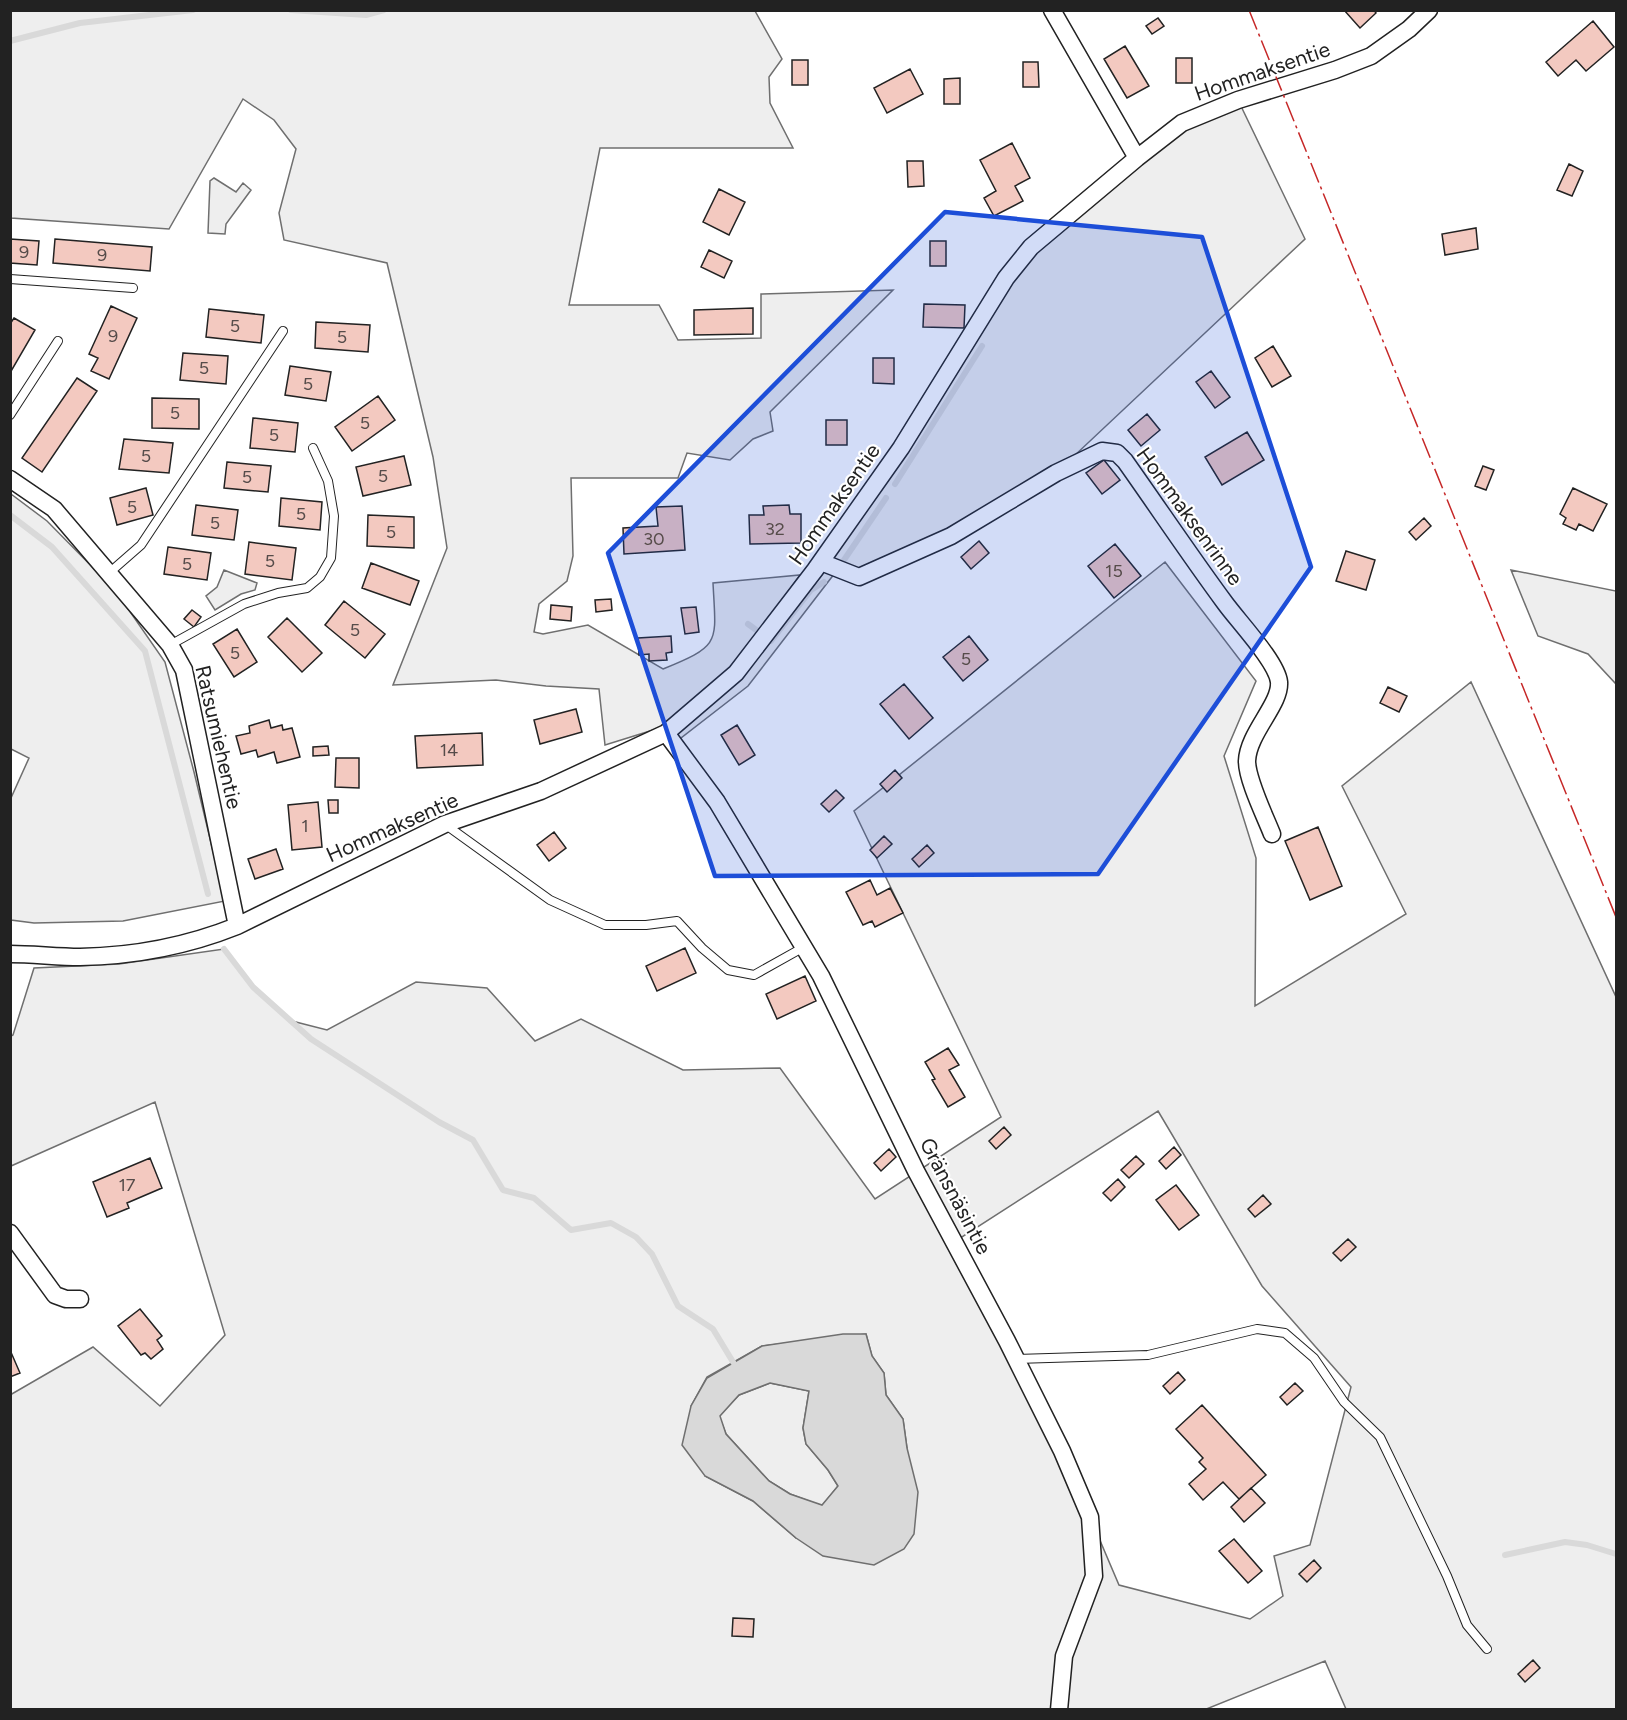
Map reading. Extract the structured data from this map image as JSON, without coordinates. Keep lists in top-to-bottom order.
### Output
{
  "streets": {
    "street": [
      "Hommaksentie",
      "Hommaksenrinne",
      "Ratsumiehentie",
      "Gränsnäsintie"
    ]
  },
  "crossings": [
    ["Hommaksentie", "Hommaksenrinne"],
    ["Hommaksentie", "Ratsumiehentie"],
    ["Hommaksentie", "Gränsnäsintie"]
  ],
  "house_numbers": [
    "9",
    "9",
    "5",
    "9",
    "5",
    "5",
    "5",
    "5",
    "5",
    "5",
    "5",
    "5",
    "5",
    "5",
    "5",
    "5",
    "32",
    "5",
    "30",
    "5",
    "5",
    "15",
    "5",
    "5",
    "5",
    "14",
    "1",
    "17"
  ]
}
